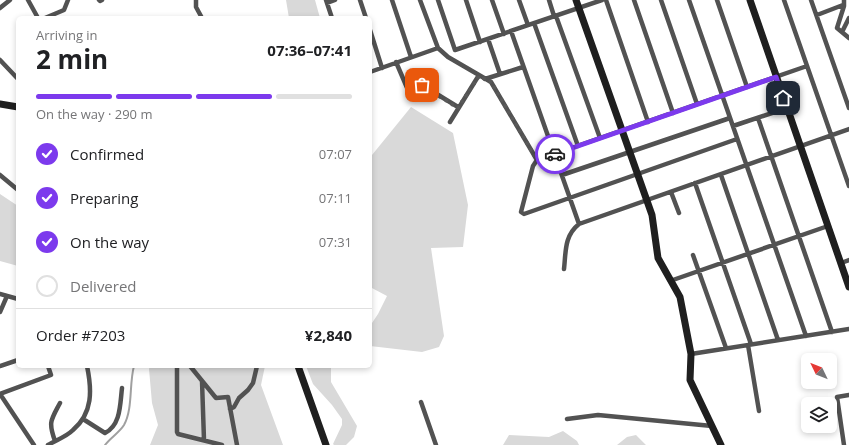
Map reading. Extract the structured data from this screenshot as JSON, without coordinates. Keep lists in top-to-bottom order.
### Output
{
  "north": "top left",
  "page": {
    "heading": ["2 min", "Arriving in", "07:36–07:41"],
    "panel": ["Order #7203", "¥2,840"],
    "bar": "On the way · 290 m",
    "list": [
      ["Confirmed", "07:07"],
      ["Preparing", "07:11"],
      ["On the way", "07:31"],
      "Delivered"
    ]
  }
}
